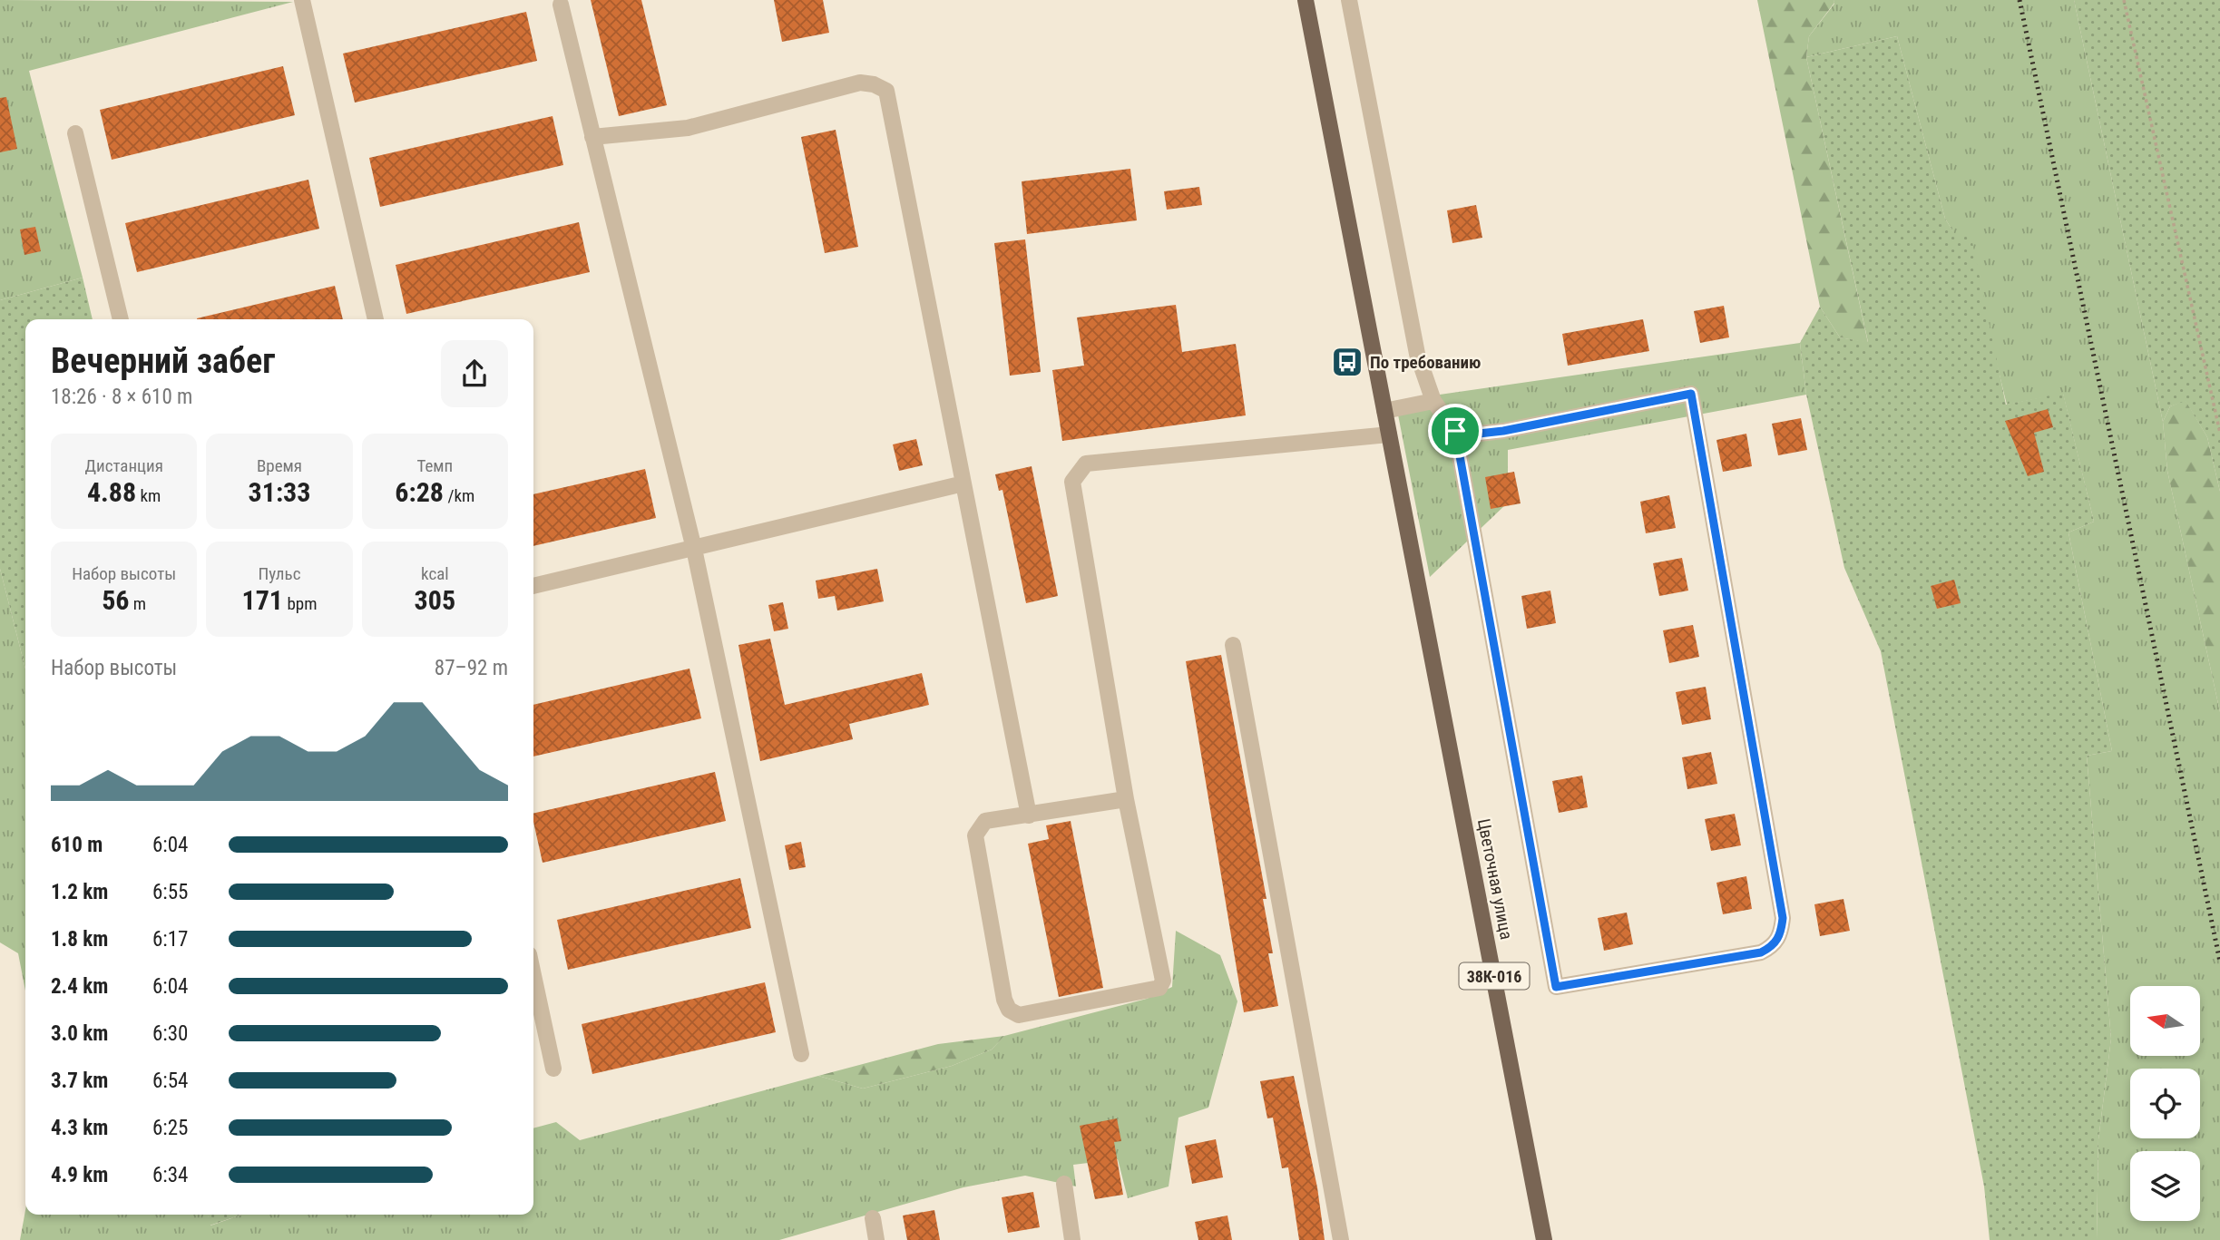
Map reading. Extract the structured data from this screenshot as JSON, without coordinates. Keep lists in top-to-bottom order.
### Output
{
  "streets": {
    "main road": ["Цветочная улица", "38К-016"]
  },
  "crossings": [
    ["Цветочная улица", "38К-016"]
  ],
  "places": {
    "bus stop": ["По требованию"]
  },
  "north": "left",
  "page": {
    "heading": ["Вечерний забег", "18:26 · 8 × 610 m"],
    "stats": [
      ["Дистанция", "4.88 km"],
      ["Время", "31:33"],
      ["Темп", "6:28 /km"],
      ["Набор высоты", "56 m"],
      ["Пульс", "171 bpm"],
      ["kcal", "305"]
    ],
    "chart": ["Набор высоты", "87–92 m"],
    "list": [
      {
        "name": "610 m",
        "note": "6:04"
      },
      {
        "name": "1.2 km",
        "note": "6:55"
      },
      {
        "name": "1.8 km",
        "note": "6:17"
      },
      {
        "name": "2.4 km",
        "note": "6:04"
      },
      {
        "name": "3.0 km",
        "note": "6:30"
      },
      {
        "name": "3.7 km",
        "note": "6:54"
      },
      {
        "name": "4.3 km",
        "note": "6:25"
      },
      {
        "name": "4.9 km",
        "note": "6:34"
      }
    ]
  }
}
